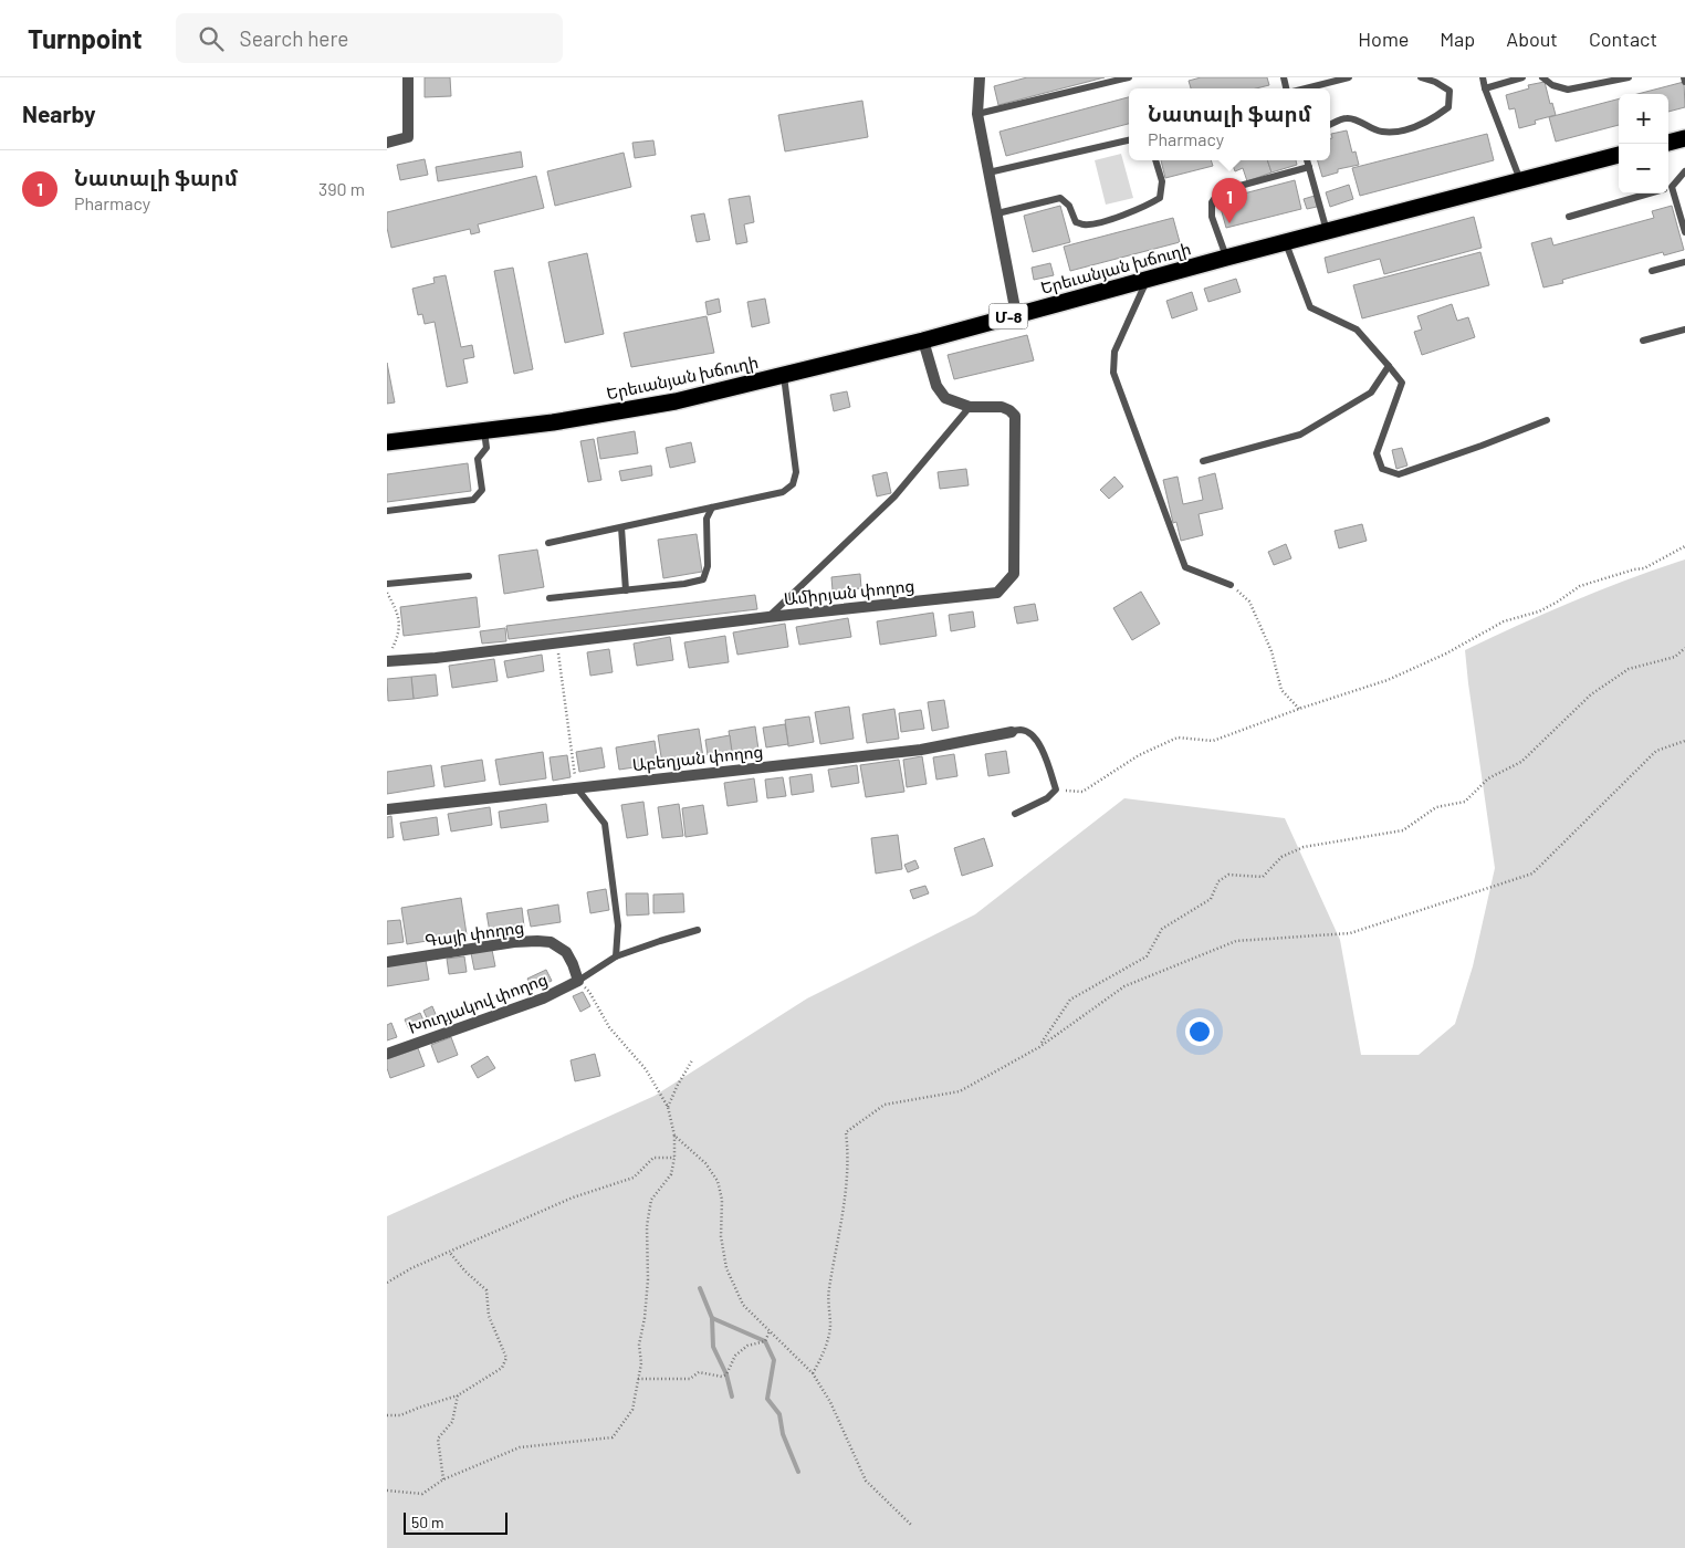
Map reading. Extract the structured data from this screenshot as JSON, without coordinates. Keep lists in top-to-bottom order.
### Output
{
  "streets": {
    "highway": ["Երեւանյան խճուղի", "Մ-8"],
    "street": [
      "Ամիրյան փողոց",
      "Աբեղյան փողոց",
      "Գայի փողոց",
      "Խուդյակով փողոց"
    ]
  },
  "crossings": [
    ["Երեւանյան խճուղի", "Ամիրյան փողոց"],
    ["Գայի փողոց", "Խուդյակով փողոց"]
  ],
  "scale_bar": "50 m",
  "page": {
    "header": "Turnpoint",
    "search": "Search here",
    "nav": [
      "Home",
      "Map",
      "About",
      "Contact"
    ],
    "heading": "Nearby",
    "popup": ["Նատալի ֆարմ", "Pharmacy"],
    "map_buttons": ["+", "−"],
    "list": [
      {
        "mark": "1",
        "name": "Նատալի ֆարմ",
        "note": "Pharmacy",
        "value": "390 m"
      }
    ],
    "pins": "1",
    "scale": "50 m"
  }
}
